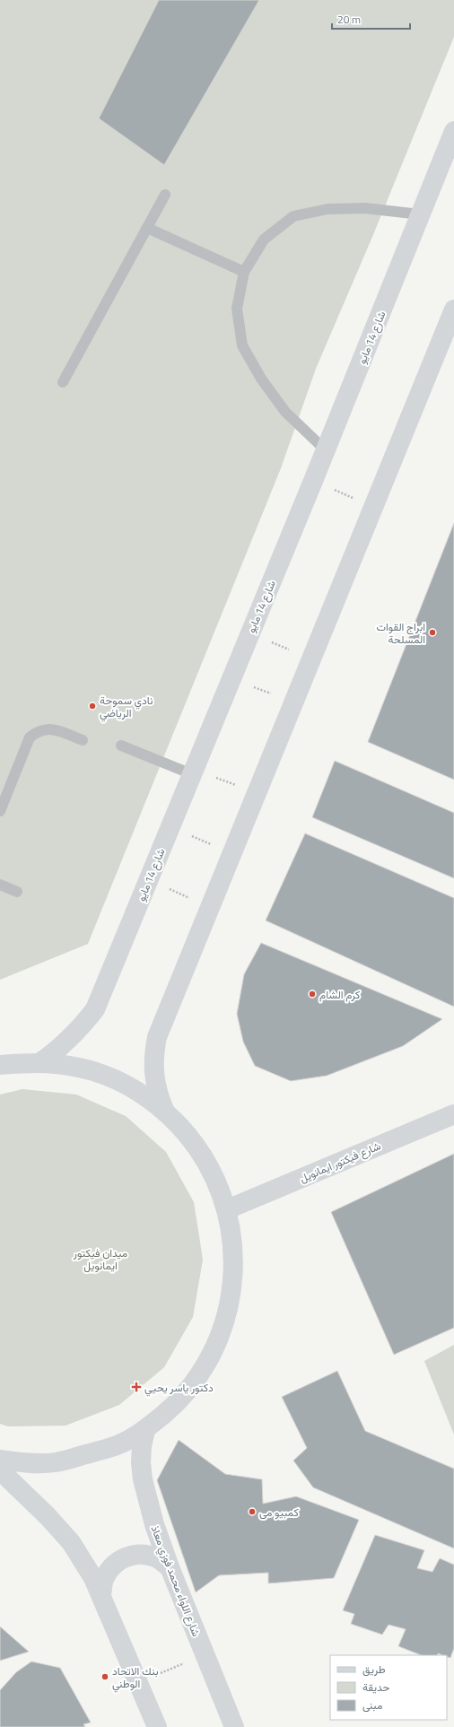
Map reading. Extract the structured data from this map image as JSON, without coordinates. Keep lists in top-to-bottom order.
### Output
{
  "streets": {
    "main road": ["شارع 14 مايو", "شارع فيكتور ايمانويل", "شارع اللواء محمد فوزي معاذ"]
  },
  "parks": ["ميدان فيكتور ايمانويل"],
  "places": {
    "other": [
      "ابراج القوات المسلحة",
      "نادي سموحة الرياضي",
      "كرم الشام",
      "كمبيو مى",
      "بنك الاتحاد الوطني"
    ],
    "health": ["دكتور ياسر يحيي"]
  },
  "legend": ["طريق", "حديقة", "مبنى"],
  "scale_bar": "20 m"
}
